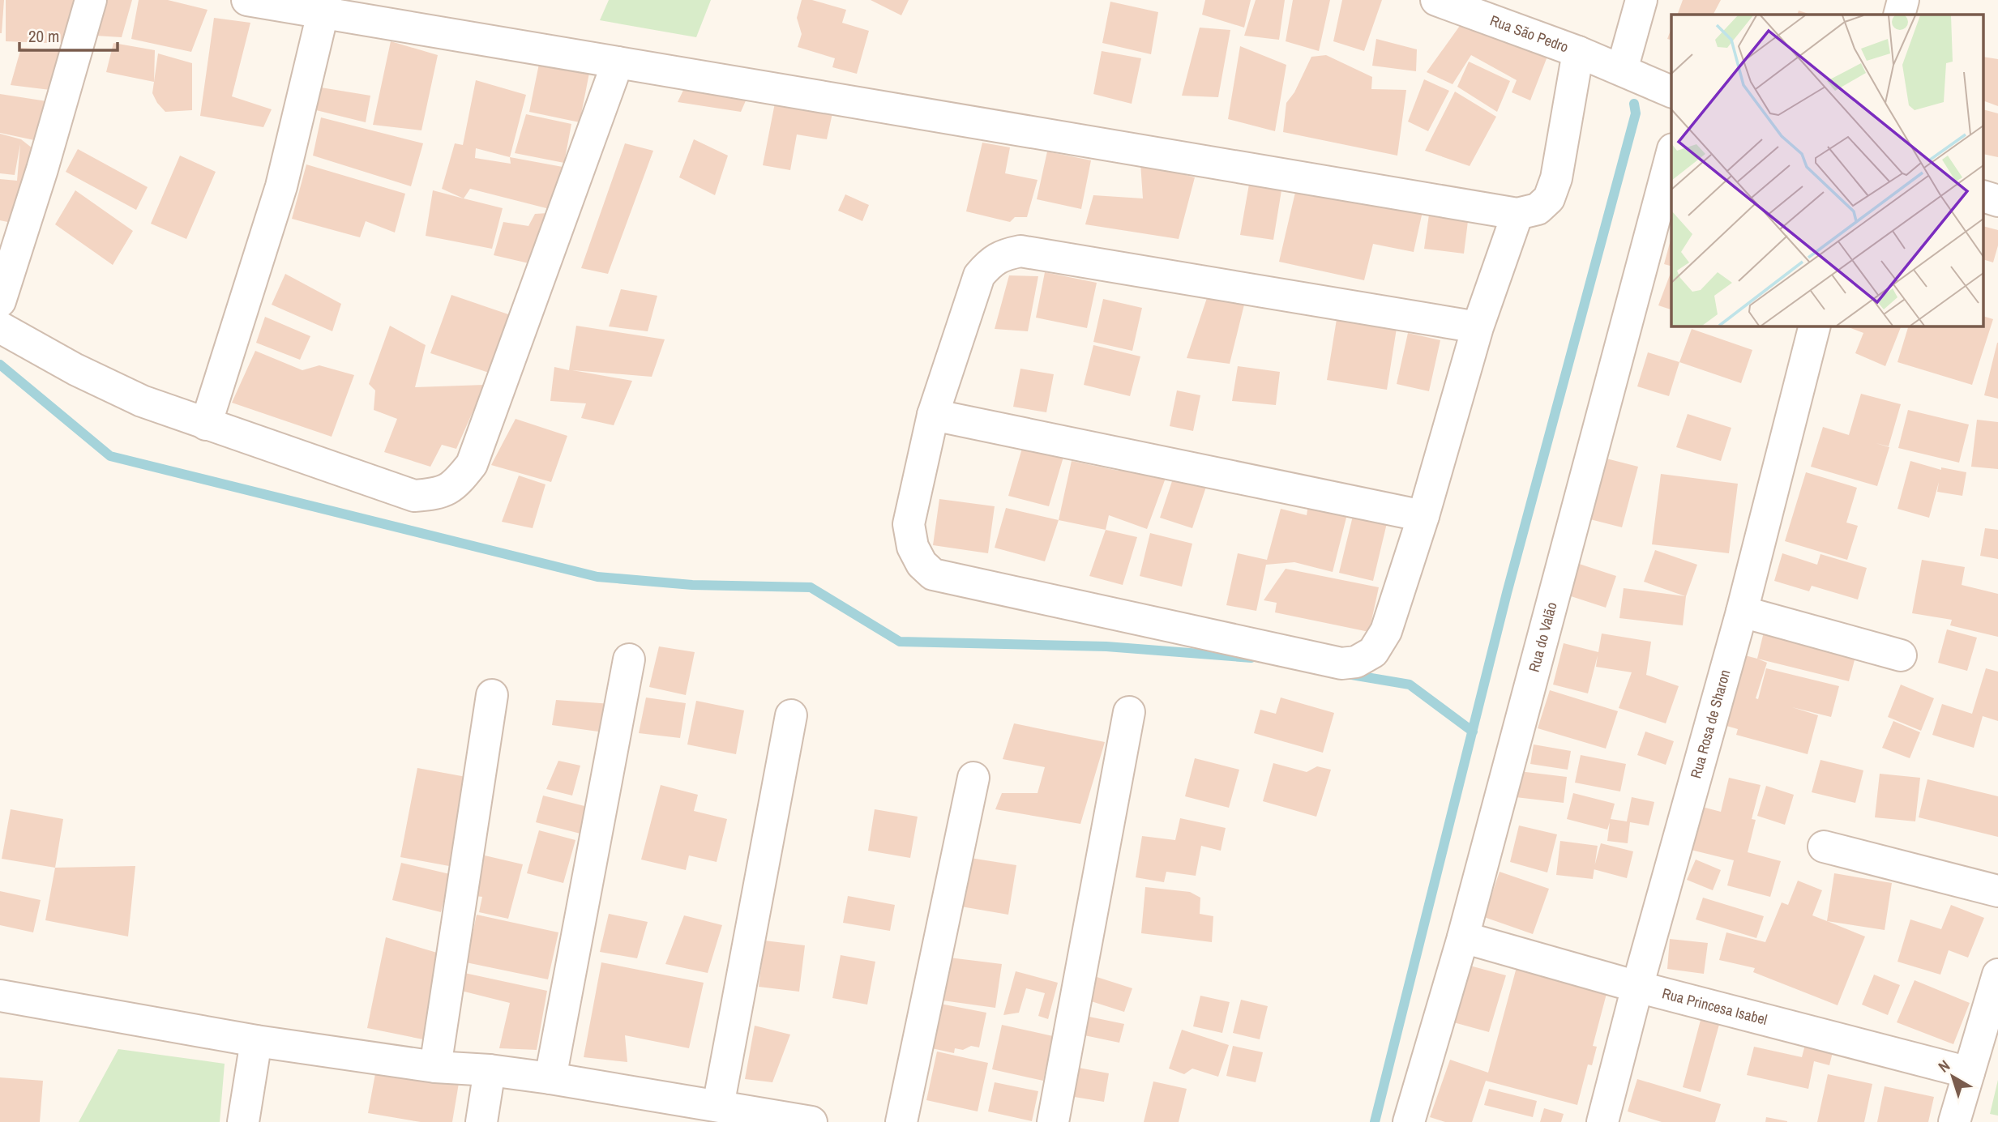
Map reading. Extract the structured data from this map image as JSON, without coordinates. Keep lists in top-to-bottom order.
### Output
{
  "streets": {
    "street": [
      "Rua São Pedro",
      "Rua do Valão",
      "Rua Rosa de Sharon",
      "Rua Princesa Isabel"
    ]
  },
  "crossings": [
    ["Rua do Valão", "Rua Princesa Isabel"],
    ["Rua Rosa de Sharon", "Rua Princesa Isabel"]
  ],
  "scale_bar": "20 m",
  "north": "top left"
}
